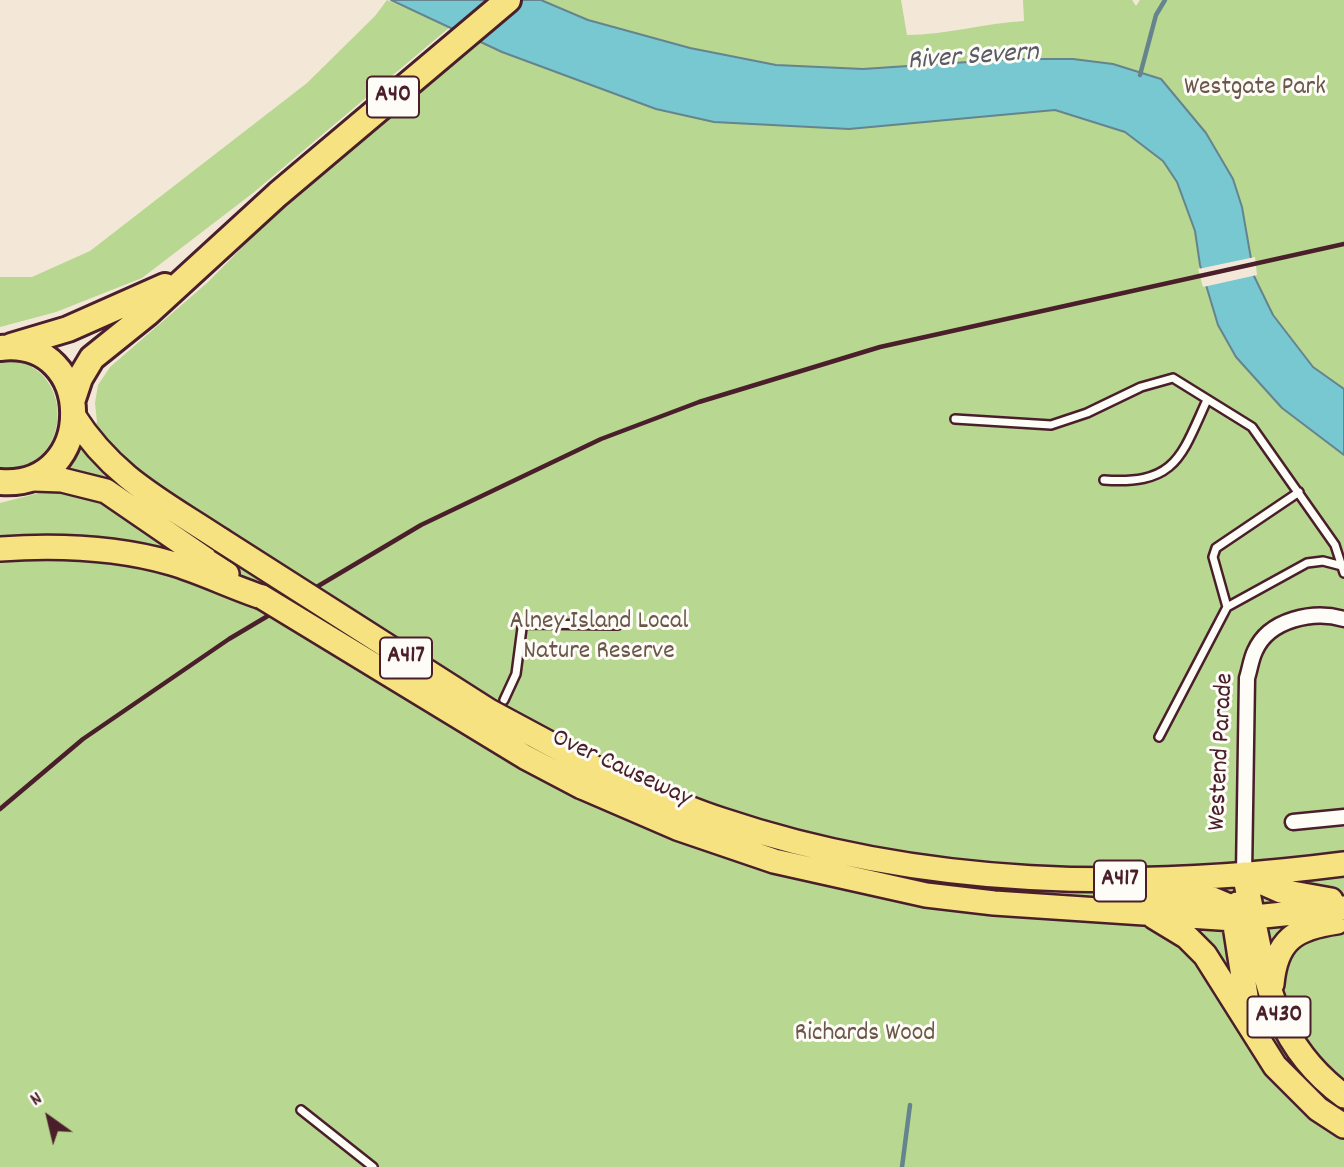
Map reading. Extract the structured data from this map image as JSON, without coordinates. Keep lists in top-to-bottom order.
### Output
{
  "streets": {
    "highway": ["A40"],
    "main road": ["A417", "Over Causeway", "A430"],
    "street": ["Westend Parade"]
  },
  "crossings": [
    ["A40", "Over Causeway"],
    ["A417", "Westend Parade"],
    ["A417", "Over Causeway"],
    ["A417", "A430"],
    ["Westend Parade", "Over Causeway"],
    ["Over Causeway", "A430"]
  ],
  "water": ["River Severn"],
  "parks": ["Westgate Park", "Alney Island Local Nature Reserve", "Richards Wood"],
  "north": "top left"
}
